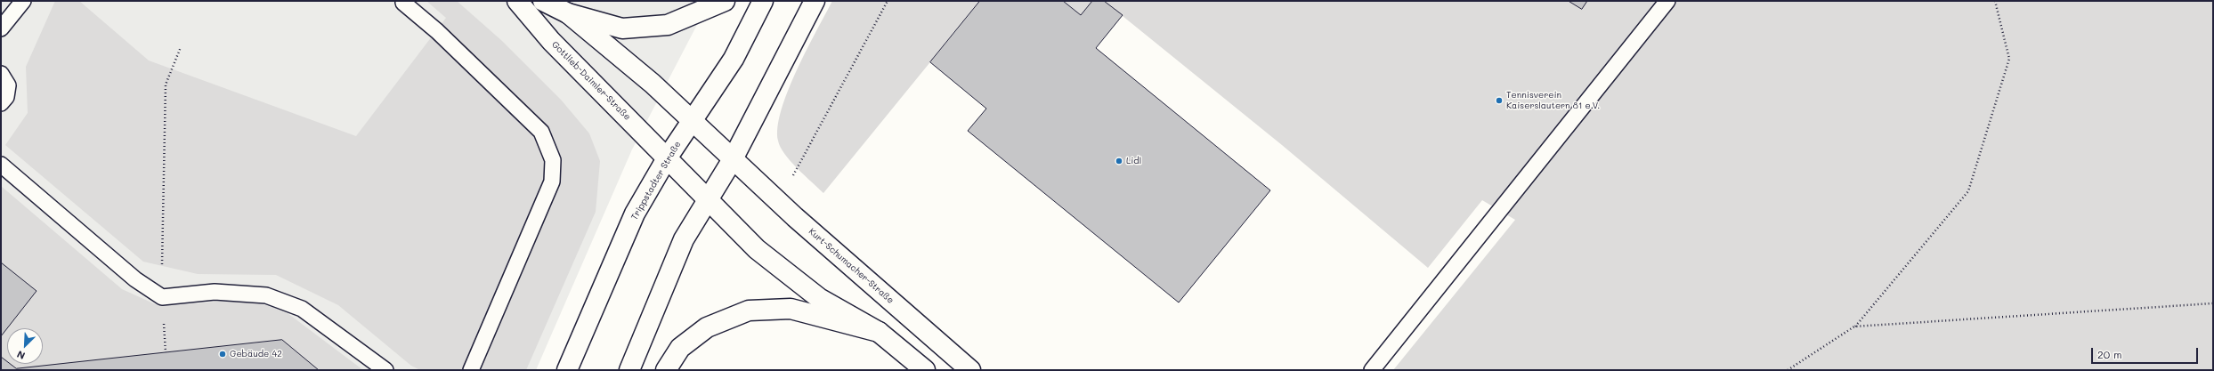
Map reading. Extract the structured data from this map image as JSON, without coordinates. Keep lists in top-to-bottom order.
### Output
{
  "streets": {
    "main road": ["Gottlieb-Daimler-Straße", "Trippstadter Straße", "Kurt-Schumacher-Straße"]
  },
  "crossings": [
    ["Gottlieb-Daimler-Straße", "Trippstadter Straße"],
    ["Trippstadter Straße", "Kurt-Schumacher-Straße"]
  ],
  "places": ["Tennisverein Kaiserslautern 81 e.V.", "Lidl", "Gebäude 42"],
  "scale_bar": "20 m",
  "north": "bottom left"
}
